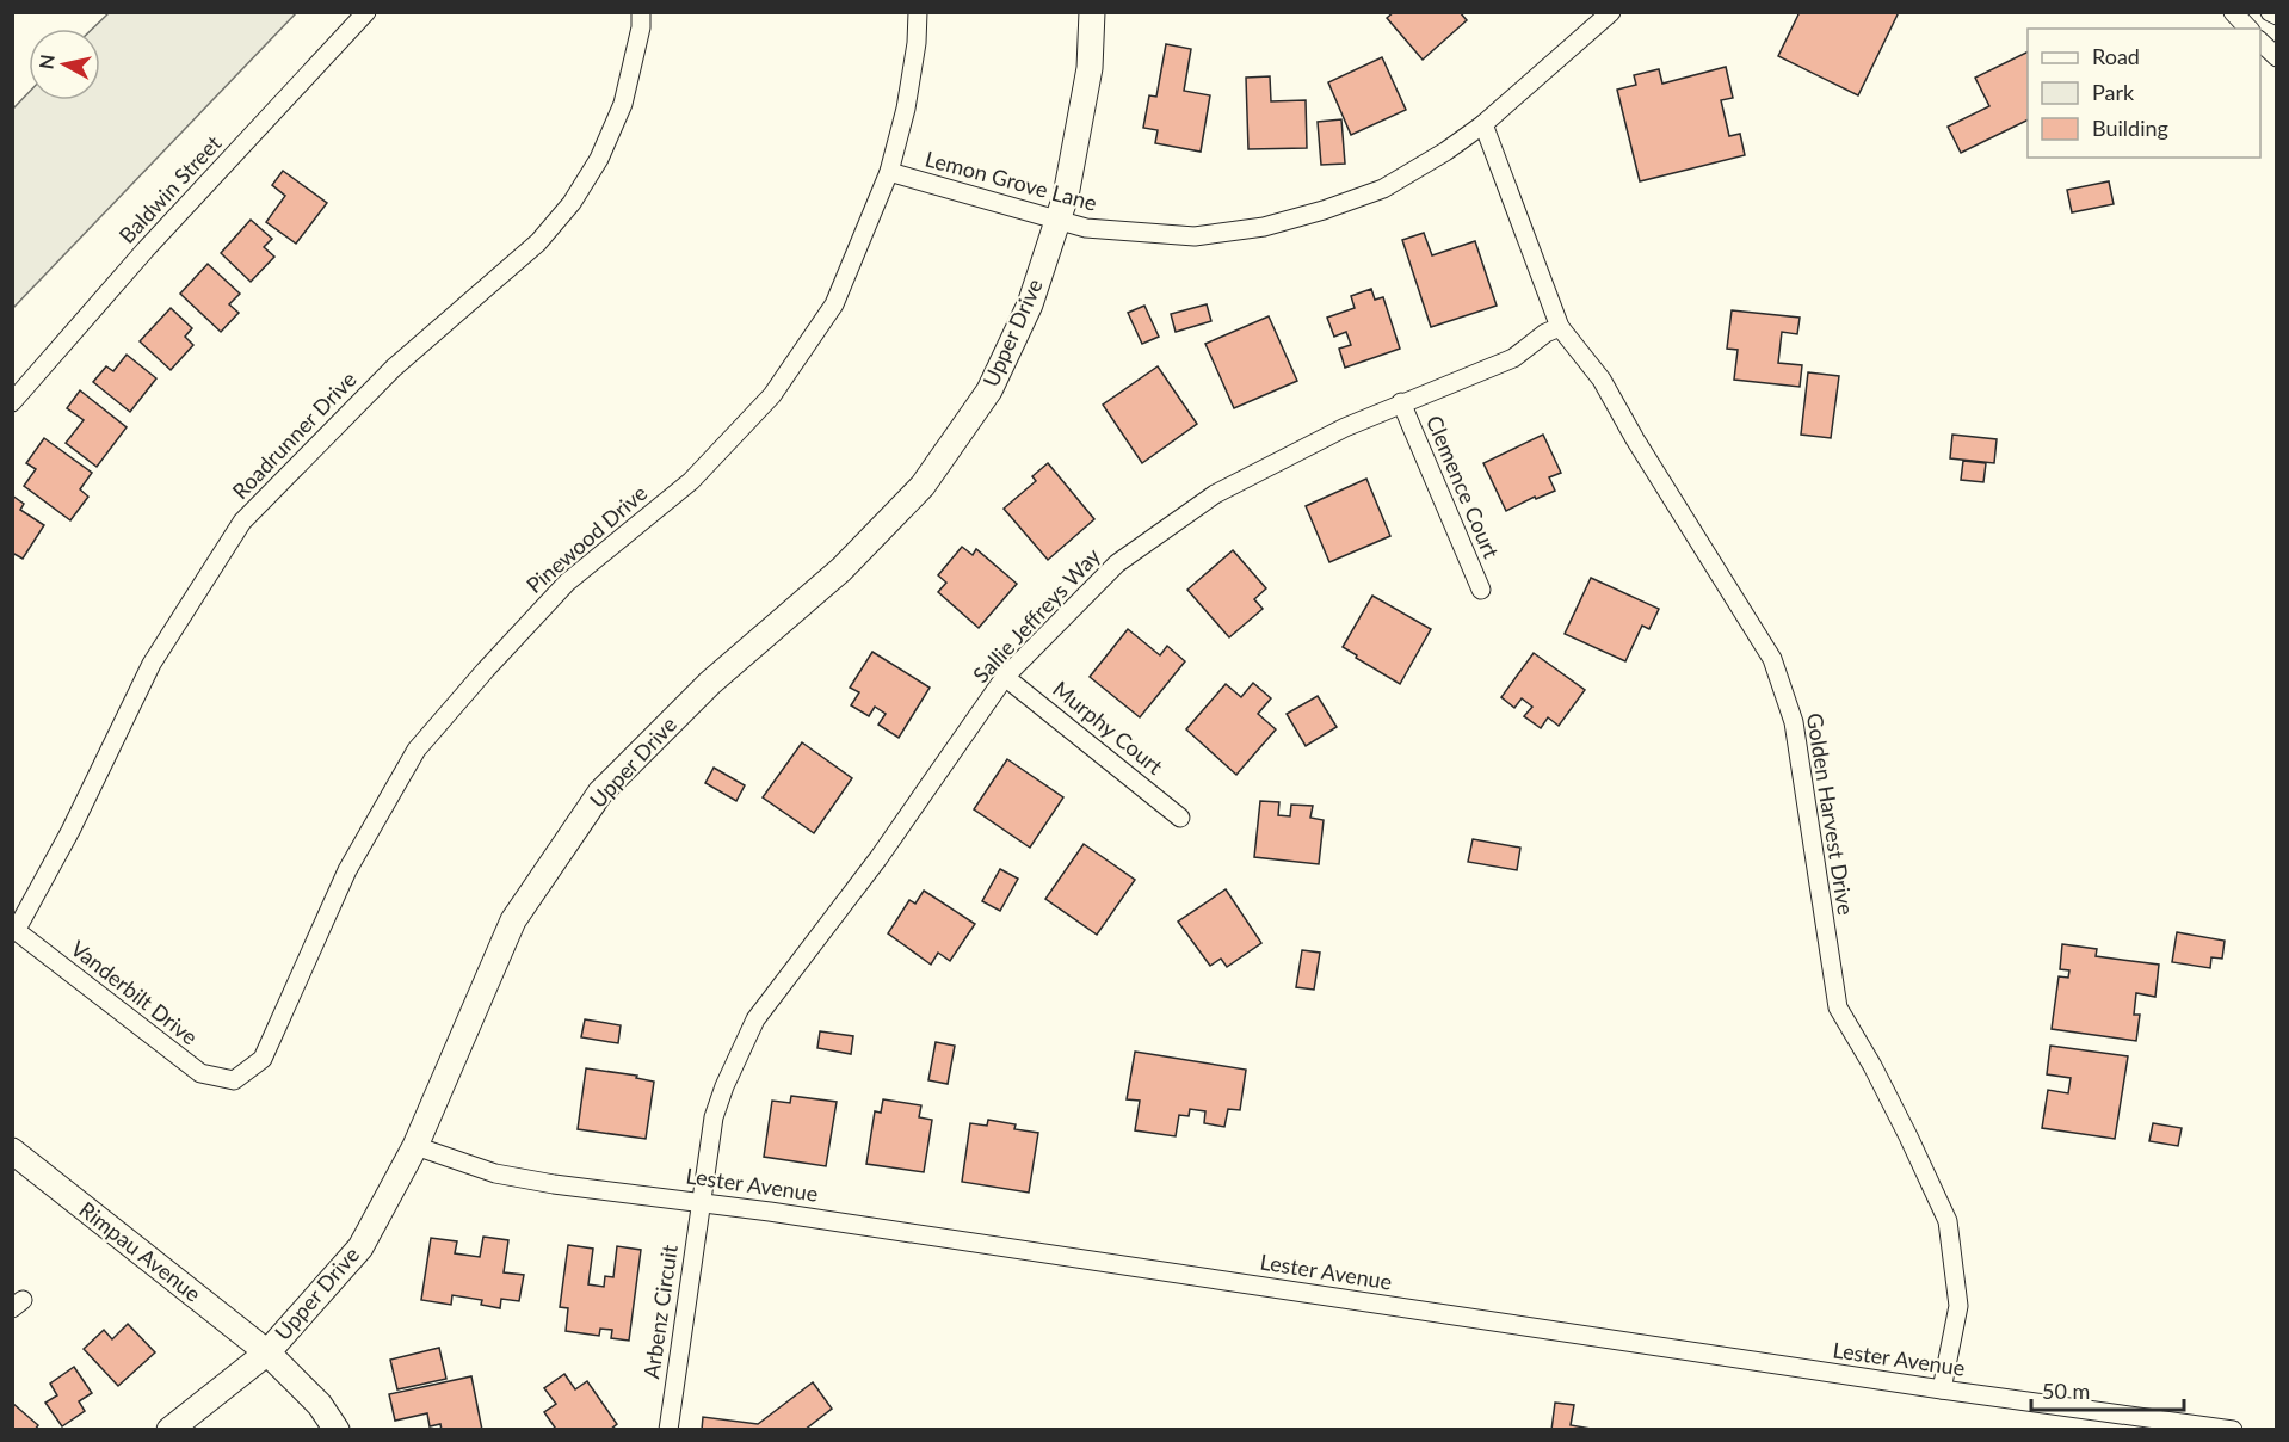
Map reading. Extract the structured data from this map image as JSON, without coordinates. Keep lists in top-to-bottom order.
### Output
{
  "streets": {
    "main road": ["Upper Drive", "Rimpau Avenue"],
    "street": [
      "Lemon Grove Lane",
      "Baldwin Street",
      "Roadrunner Drive",
      "Clemence Court",
      "Pinewood Drive",
      "Sallie Jeffreys Way",
      "Murphy Court",
      "Golden Harvest Drive",
      "Vanderbilt Drive",
      "Lester Avenue",
      "Arbenz Circuit"
    ]
  },
  "crossings": [
    ["Lemon Grove Lane", "Upper Drive"],
    ["Lemon Grove Lane", "Pinewood Drive"],
    ["Lemon Grove Lane", "Golden Harvest Drive"],
    ["Upper Drive", "Lester Avenue"],
    ["Upper Drive", "Rimpau Avenue"],
    ["Roadrunner Drive", "Vanderbilt Drive"],
    ["Clemence Court", "Sallie Jeffreys Way"],
    ["Pinewood Drive", "Vanderbilt Drive"],
    ["Sallie Jeffreys Way", "Murphy Court"],
    ["Sallie Jeffreys Way", "Golden Harvest Drive"],
    ["Sallie Jeffreys Way", "Lester Avenue"],
    ["Sallie Jeffreys Way", "Arbenz Circuit"],
    ["Golden Harvest Drive", "Lester Avenue"],
    ["Lester Avenue", "Arbenz Circuit"]
  ],
  "legend": ["Road", "Park", "Building"],
  "scale_bar": "50 m",
  "north": "left"
}
